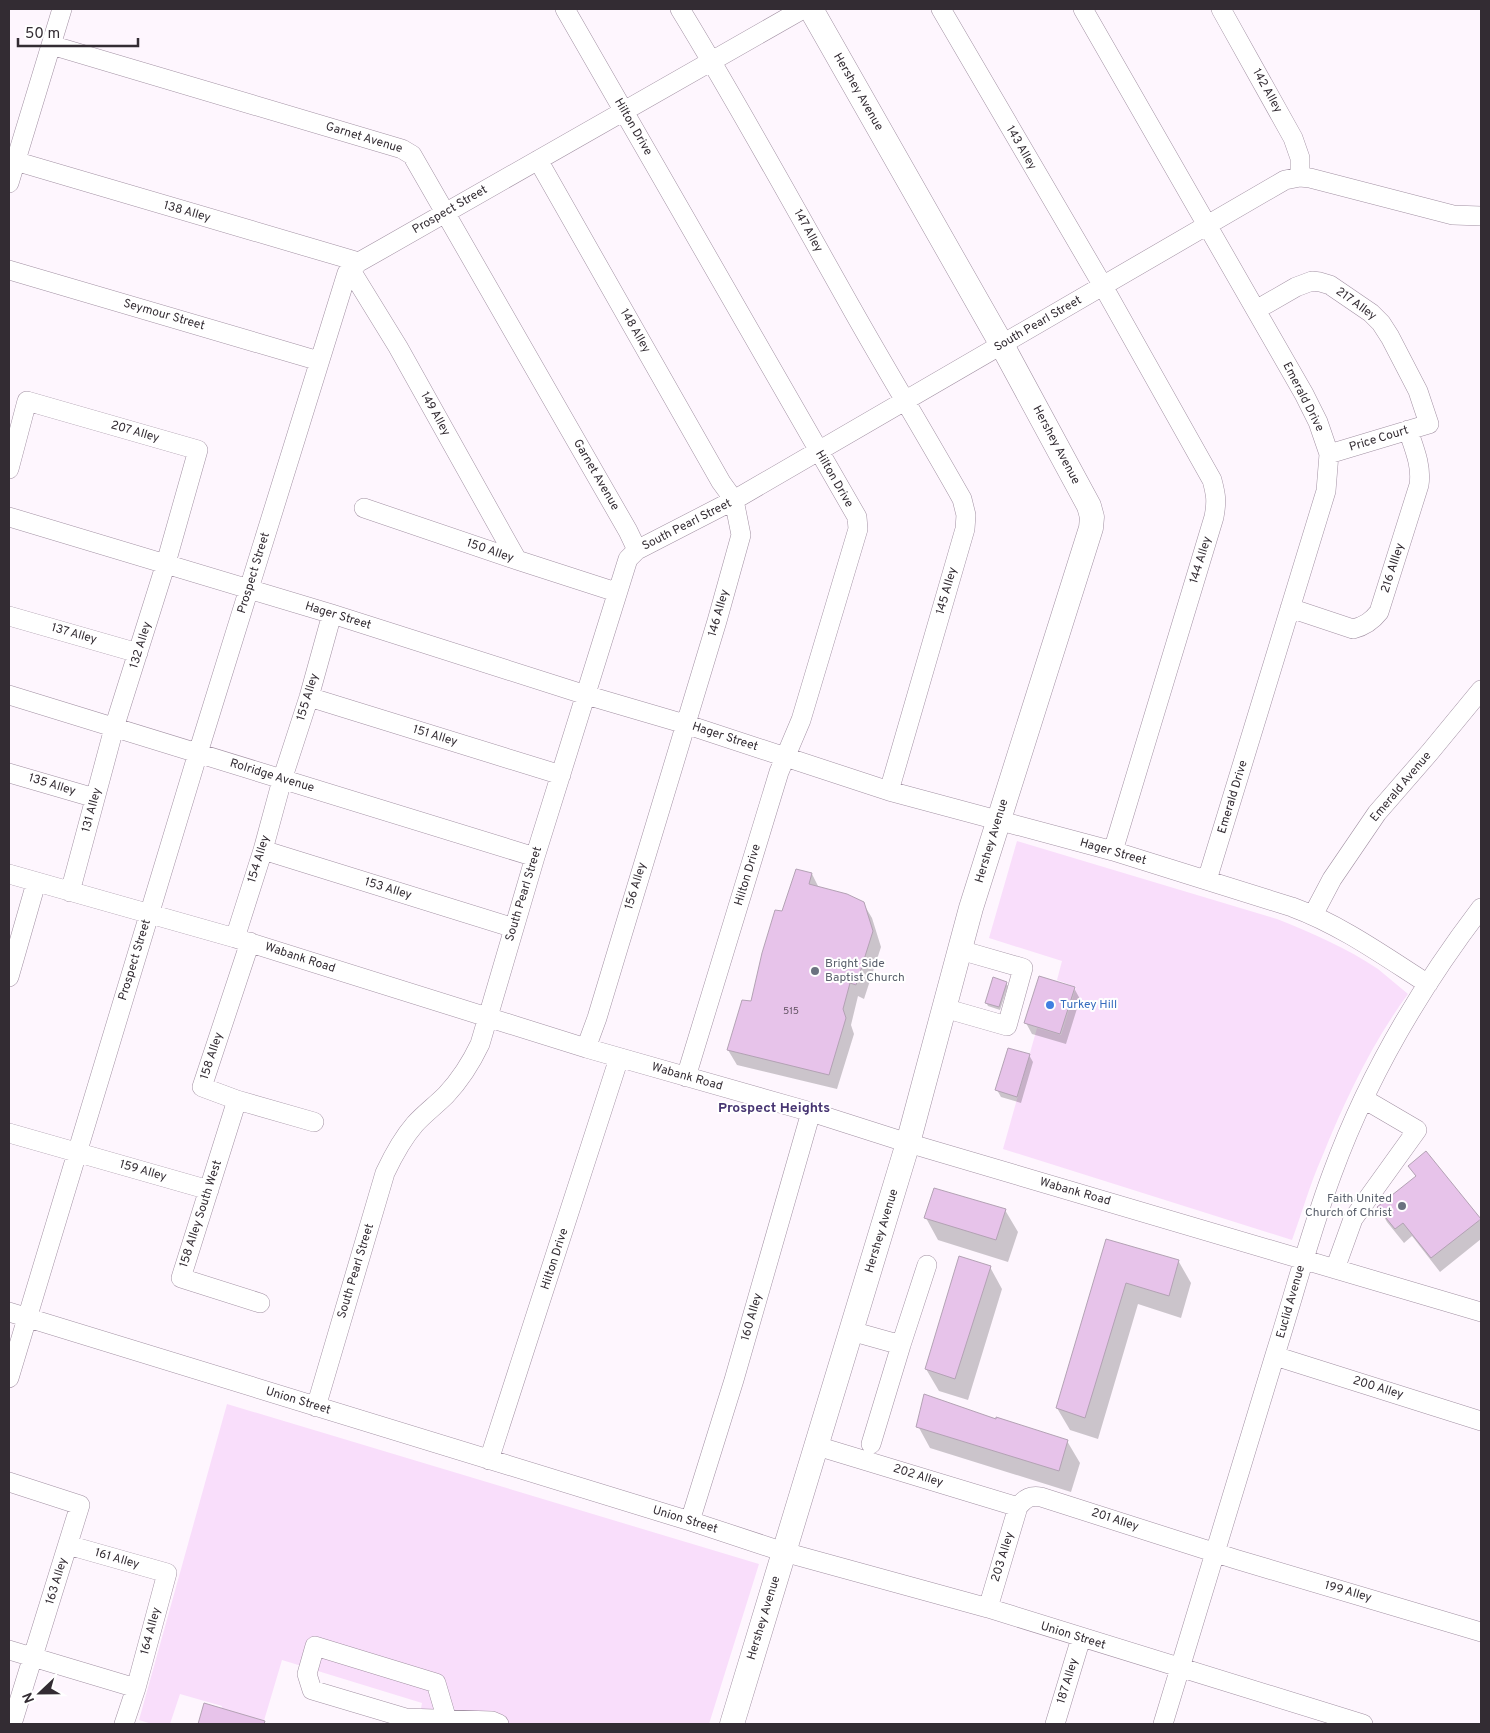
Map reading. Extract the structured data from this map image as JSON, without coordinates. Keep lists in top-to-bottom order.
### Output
{
  "streets": {
    "main road": ["Hershey Avenue"],
    "street": [
      "142 Alley",
      "Hilton Drive",
      "Garnet Avenue",
      "143 Alley",
      "Prospect Street",
      "138 Alley",
      "147 Alley",
      "217 Alley",
      "Seymour Street",
      "South Pearl Street",
      "148 Alley",
      "Emerald Drive",
      "149 Alley",
      "207 Alley",
      "Price Court",
      "150 Alley",
      "144 Alley",
      "216 Allley",
      "145 Alley",
      "146 Alley",
      "Hager Street",
      "137 Alley",
      "132 Alley",
      "155 Alley",
      "151 Alley",
      "Rolridge Avenue",
      "135 Alley",
      "Emerald Avenue",
      "131 Alley",
      "154 Alley",
      "156 Alley",
      "153 Alley",
      "Wabank Road",
      "158 Alley",
      "159 Alley",
      "158 Alley South West",
      "Euclid Avenue",
      "160 Alley",
      "200 Alley",
      "Union Street",
      "202 Alley",
      "201 Alley",
      "203 Alley",
      "161 Alley",
      "163 Alley",
      "199 Alley",
      "164 Alley",
      "187 Alley"
    ]
  },
  "crossings": [
    ["142 Alley", "South Pearl Street"],
    ["Hershey Avenue", "South Pearl Street"],
    ["Hershey Avenue", "Hager Street"],
    ["Hershey Avenue", "Wabank Road"],
    ["Hershey Avenue", "Union Street"],
    ["Hershey Avenue", "202 Alley"],
    ["Hilton Drive", "Prospect Street"],
    ["Hilton Drive", "South Pearl Street"],
    ["Hilton Drive", "Hager Street"],
    ["Hilton Drive", "Wabank Road"],
    ["Hilton Drive", "Union Street"],
    ["Garnet Avenue", "Prospect Street"],
    ["Garnet Avenue", "South Pearl Street"],
    ["143 Alley", "South Pearl Street"],
    ["143 Alley", "144 Alley"],
    ["Prospect Street", "138 Alley"],
    ["Prospect Street", "147 Alley"],
    ["Prospect Street", "Seymour Street"],
    ["Prospect Street", "148 Alley"],
    ["Prospect Street", "149 Alley"],
    ["Prospect Street", "Hager Street"],
    ["Prospect Street", "Rolridge Avenue"],
    ["Prospect Street", "Wabank Road"],
    ["Prospect Street", "159 Alley"],
    ["Prospect Street", "Union Street"],
    ["138 Alley", "149 Alley"],
    ["147 Alley", "South Pearl Street"],
    ["147 Alley", "145 Alley"],
    ["217 Alley", "Emerald Drive"],
    ["217 Alley", "Price Court"],
    ["South Pearl Street", "148 Alley"],
    ["South Pearl Street", "Emerald Drive"],
    ["South Pearl Street", "150 Alley"],
    ["South Pearl Street", "144 Alley"],
    ["South Pearl Street", "145 Alley"],
    ["South Pearl Street", "146 Alley"],
    ["South Pearl Street", "Hager Street"],
    ["South Pearl Street", "151 Alley"],
    ["South Pearl Street", "Rolridge Avenue"],
    ["South Pearl Street", "153 Alley"],
    ["South Pearl Street", "Wabank Road"],
    ["South Pearl Street", "Union Street"],
    ["148 Alley", "146 Alley"],
    ["Emerald Drive", "Price Court"],
    ["Emerald Drive", "216 Allley"],
    ["Emerald Drive", "Hager Street"],
    ["149 Alley", "150 Alley"],
    ["207 Alley", "Hager Street"],
    ["207 Alley", "132 Alley"],
    ["Price Court", "216 Allley"],
    ["144 Alley", "Hager Street"],
    ["145 Alley", "Hager Street"],
    ["146 Alley", "Hager Street"],
    ["146 Alley", "156 Alley"],
    ["Hager Street", "132 Alley"],
    ["Hager Street", "155 Alley"],
    ["Hager Street", "Emerald Avenue"],
    ["Hager Street", "156 Alley"],
    ["Hager Street", "Euclid Avenue"],
    ["137 Alley", "132 Alley"],
    ["132 Alley", "Rolridge Avenue"],
    ["132 Alley", "131 Alley"],
    ["155 Alley", "151 Alley"],
    ["155 Alley", "Rolridge Avenue"],
    ["155 Alley", "154 Alley"],
    ["Rolridge Avenue", "131 Alley"],
    ["Rolridge Avenue", "154 Alley"],
    ["135 Alley", "131 Alley"],
    ["131 Alley", "Wabank Road"],
    ["154 Alley", "153 Alley"],
    ["154 Alley", "Wabank Road"],
    ["154 Alley", "158 Alley"],
    ["156 Alley", "Wabank Road"],
    ["Wabank Road", "158 Alley"],
    ["Wabank Road", "Euclid Avenue"],
    ["Wabank Road", "160 Alley"],
    ["158 Alley", "158 Alley South West"],
    ["159 Alley", "158 Alley South West"],
    ["Euclid Avenue", "200 Alley"],
    ["Euclid Avenue", "Union Street"],
    ["Euclid Avenue", "201 Alley"],
    ["Euclid Avenue", "199 Alley"],
    ["160 Alley", "Union Street"],
    ["Union Street", "203 Alley"],
    ["Union Street", "187 Alley"],
    ["202 Alley", "201 Alley"],
    ["202 Alley", "203 Alley"],
    ["201 Alley", "203 Alley"],
    ["201 Alley", "199 Alley"],
    ["161 Alley", "163 Alley"],
    ["161 Alley", "164 Alley"]
  ],
  "districts": ["Prospect Heights"],
  "places": ["Bright Side Baptist Church", "Turkey Hill", "Faith United Church of Christ"],
  "house_numbers": ["515"],
  "scale_bar": "50 m",
  "north": "left"
}
